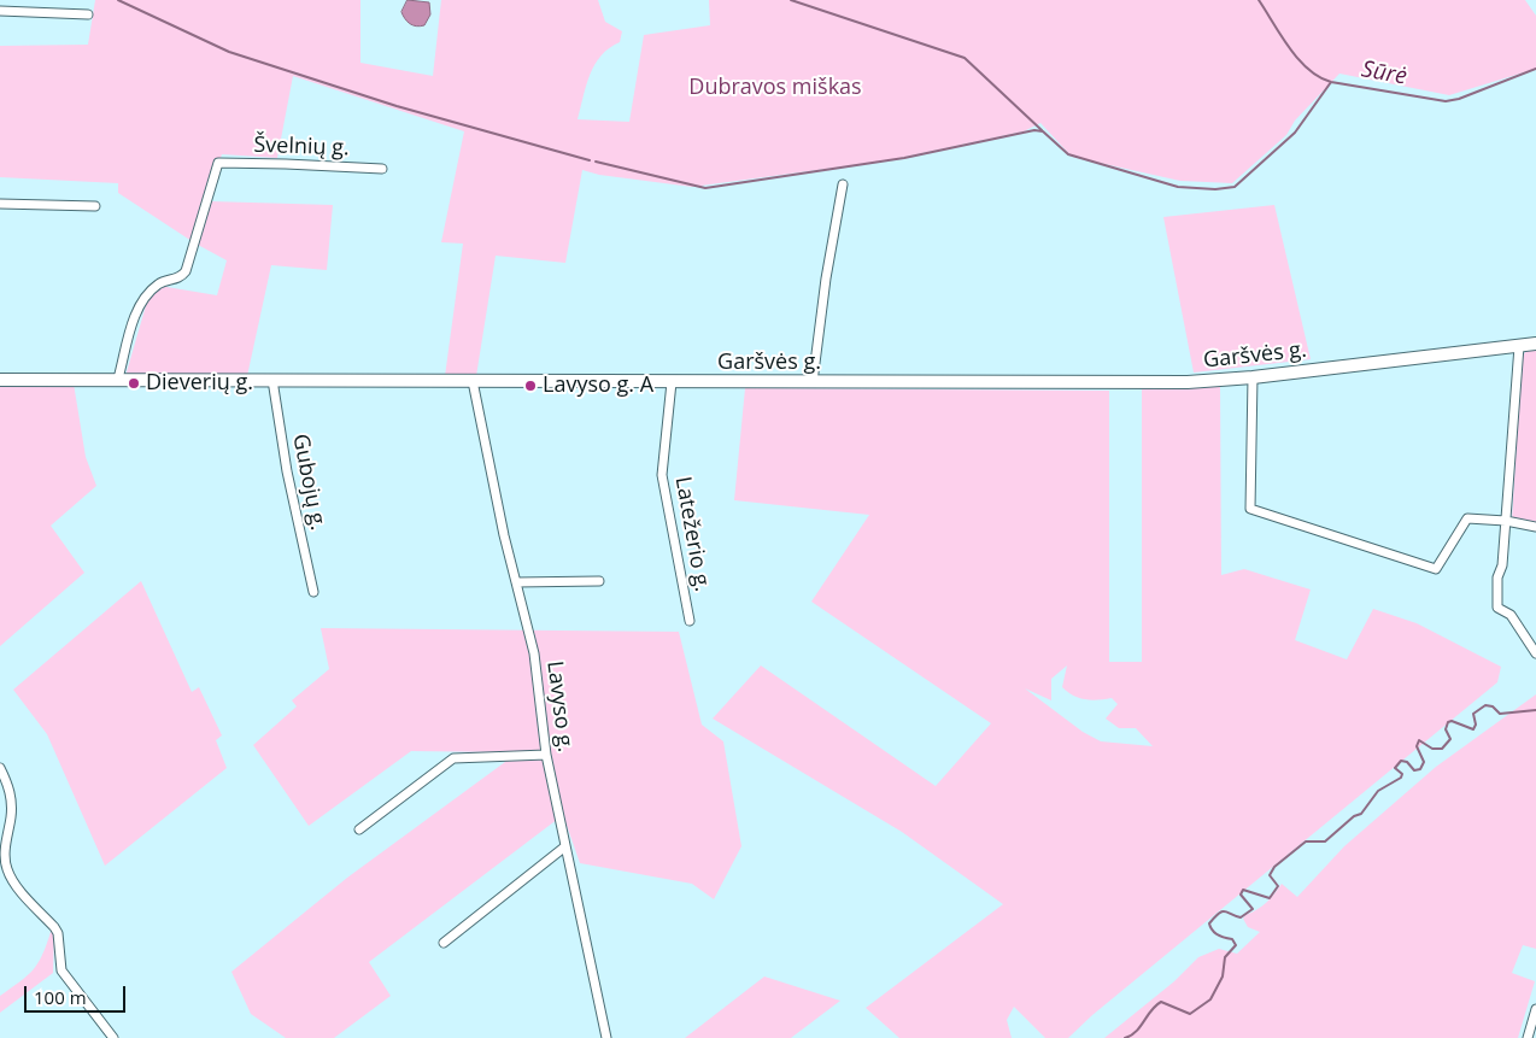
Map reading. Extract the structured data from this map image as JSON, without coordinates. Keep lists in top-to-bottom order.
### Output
{
  "streets": {
    "main road": ["Garšvės g."],
    "street": [
      "Švelnių g.",
      "Gubojų g.",
      "Latežerio g.",
      "Lavyso g."
    ]
  },
  "crossings": [
    ["Švelnių g.", "Garšvės g."],
    ["Garšvės g.", "Gubojų g."],
    ["Garšvės g.", "Latežerio g."],
    ["Garšvės g.", "Lavyso g."]
  ],
  "water": ["Sūrė"],
  "parks": ["Dubravos miškas"],
  "places": ["Dieverių g.", "Lavyso g. A"],
  "scale_bar": "100 m"
}
